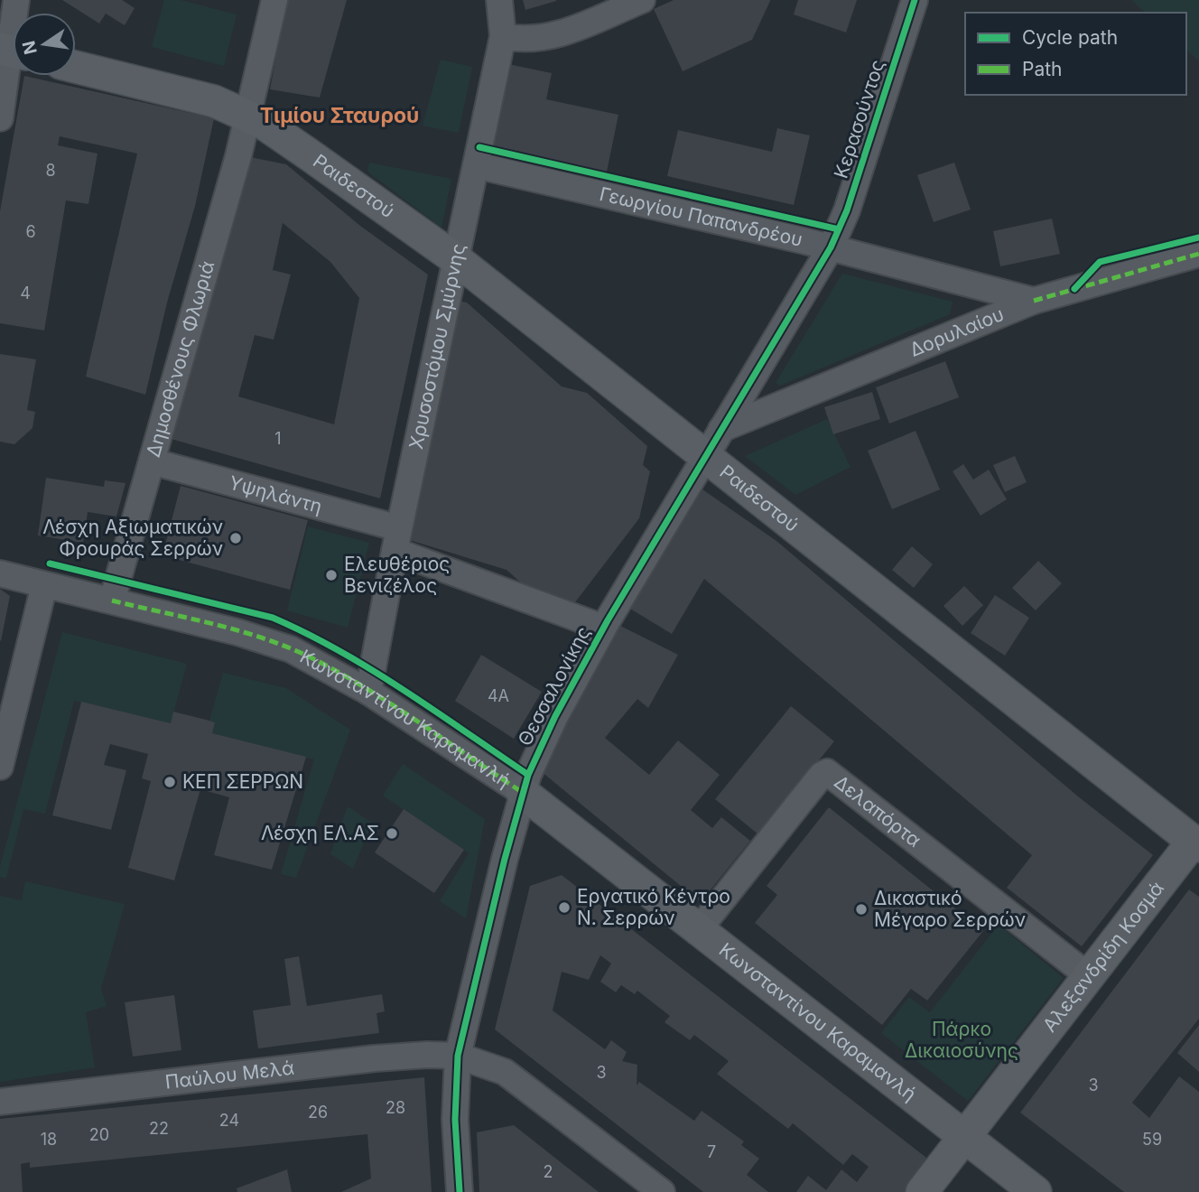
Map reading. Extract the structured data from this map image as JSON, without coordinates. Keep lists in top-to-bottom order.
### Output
{
  "streets": {
    "main road": ["Ραιδεστού", "Κωνσταντίνου Καραμανλή", "Αλεξανδρίδη Κοσμά"],
    "street": [
      "Κερασούντος",
      "Γεωργίου Παπανδρέου",
      "Δορυλαίου",
      "Χρυσοστόμου Σμύρνης",
      "Δημοσθένους Φλωριά",
      "Υψηλάντη",
      "Θεσσαλονίκης",
      "Δελαπόρτα",
      "Παύλου Μελά"
    ]
  },
  "crossings": [
    ["Κερασούντος", "Γεωργίου Παπανδρέου"],
    ["Κερασούντος", "Θεσσαλονίκης"],
    ["Ραιδεστού", "Χρυσοστόμου Σμύρνης"],
    ["Ραιδεστού", "Δημοσθένους Φλωριά"],
    ["Ραιδεστού", "Θεσσαλονίκης"],
    ["Ραιδεστού", "Αλεξανδρίδη Κοσμά"],
    ["Γεωργίου Παπανδρέου", "Δορυλαίου"],
    ["Γεωργίου Παπανδρέου", "Χρυσοστόμου Σμύρνης"],
    ["Γεωργίου Παπανδρέου", "Θεσσαλονίκης"],
    ["Δορυλαίου", "Θεσσαλονίκης"],
    ["Χρυσοστόμου Σμύρνης", "Υψηλάντη"],
    ["Χρυσοστόμου Σμύρνης", "Κωνσταντίνου Καραμανλή"],
    ["Δημοσθένους Φλωριά", "Υψηλάντη"],
    ["Δημοσθένους Φλωριά", "Κωνσταντίνου Καραμανλή"],
    ["Υψηλάντη", "Θεσσαλονίκης"],
    ["Θεσσαλονίκης", "Κωνσταντίνου Καραμανλή"],
    ["Θεσσαλονίκης", "Παύλου Μελά"],
    ["Κωνσταντίνου Καραμανλή", "Δελαπόρτα"],
    ["Κωνσταντίνου Καραμανλή", "Αλεξανδρίδη Κοσμά"],
    ["Δελαπόρτα", "Αλεξανδρίδη Κοσμά"]
  ],
  "districts": ["Τιμίου Σταυρού"],
  "parks": ["Πάρκο Δικαιοσύνης"],
  "places": [
    "Λέσχη Αξιωματικών Φρουράς Σερρών",
    "Ελευθέριος Βενιζέλος",
    "ΚΕΠ ΣΕΡΡΩΝ",
    "Λέσχη ΕΛ.ΑΣ",
    "Εργατικό Κέντρο Ν. Σερρών",
    "Δικαστικό Μέγαρο Σερρών"
  ],
  "house_numbers": [
    "8",
    "6",
    "4",
    "1",
    "4A",
    "3",
    "3",
    "28",
    "26",
    "24",
    "22",
    "20",
    "18",
    "59",
    "7",
    "2"
  ],
  "legend": ["Cycle path", "Path"],
  "north": "left"
}
